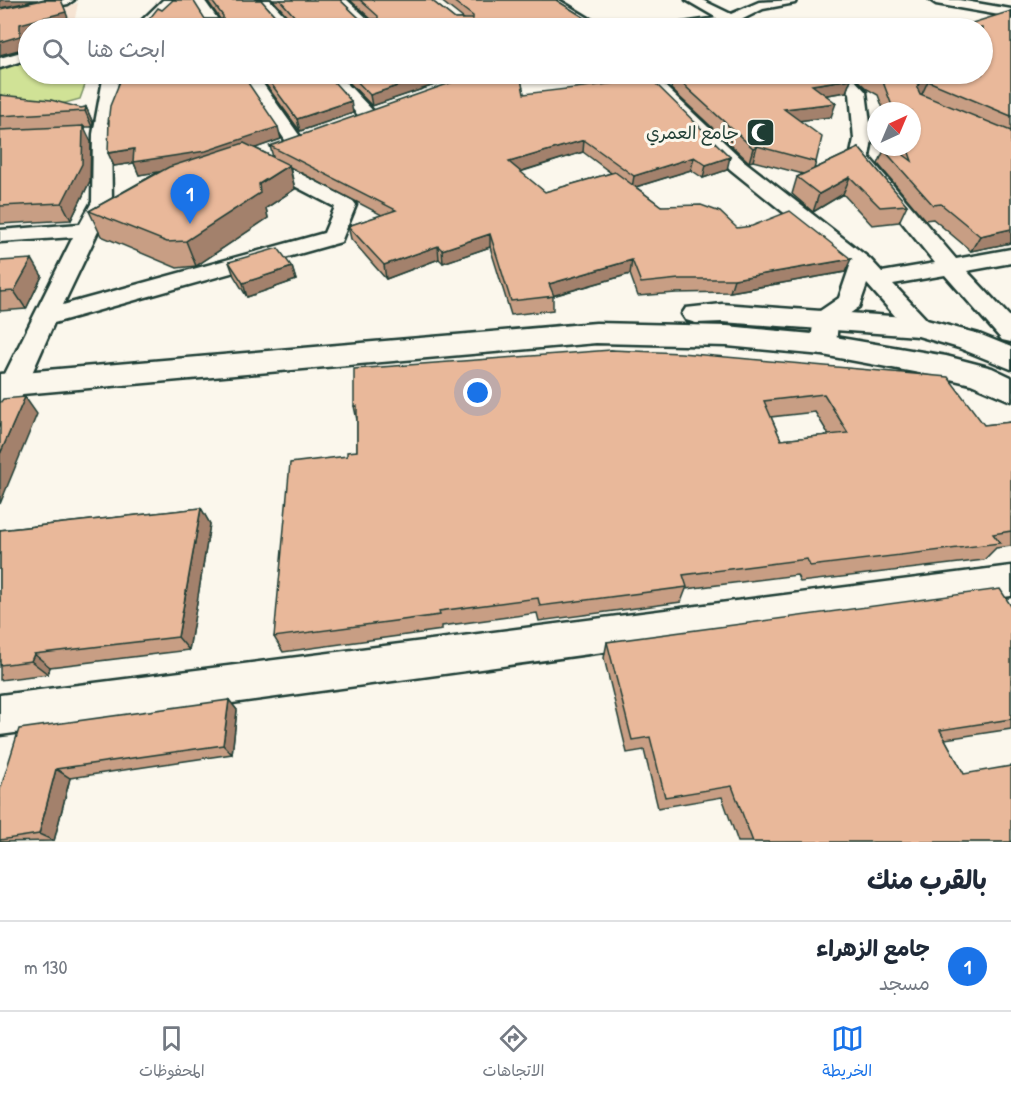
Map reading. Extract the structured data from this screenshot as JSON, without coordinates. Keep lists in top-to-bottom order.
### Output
{
  "places": {
    "mosque": ["جامع العمري"]
  },
  "north": "top right",
  "page": {
    "search": "ابحث هنا",
    "pins": "1",
    "heading": "بالقرب منك",
    "list": [
      {
        "mark": "1",
        "name": "جامع الزهراء",
        "note": "مسجد",
        "value": "130 m"
      }
    ],
    "nav": ["الخريطة", "الاتجاهات", "المحفوظات"]
  }
}
